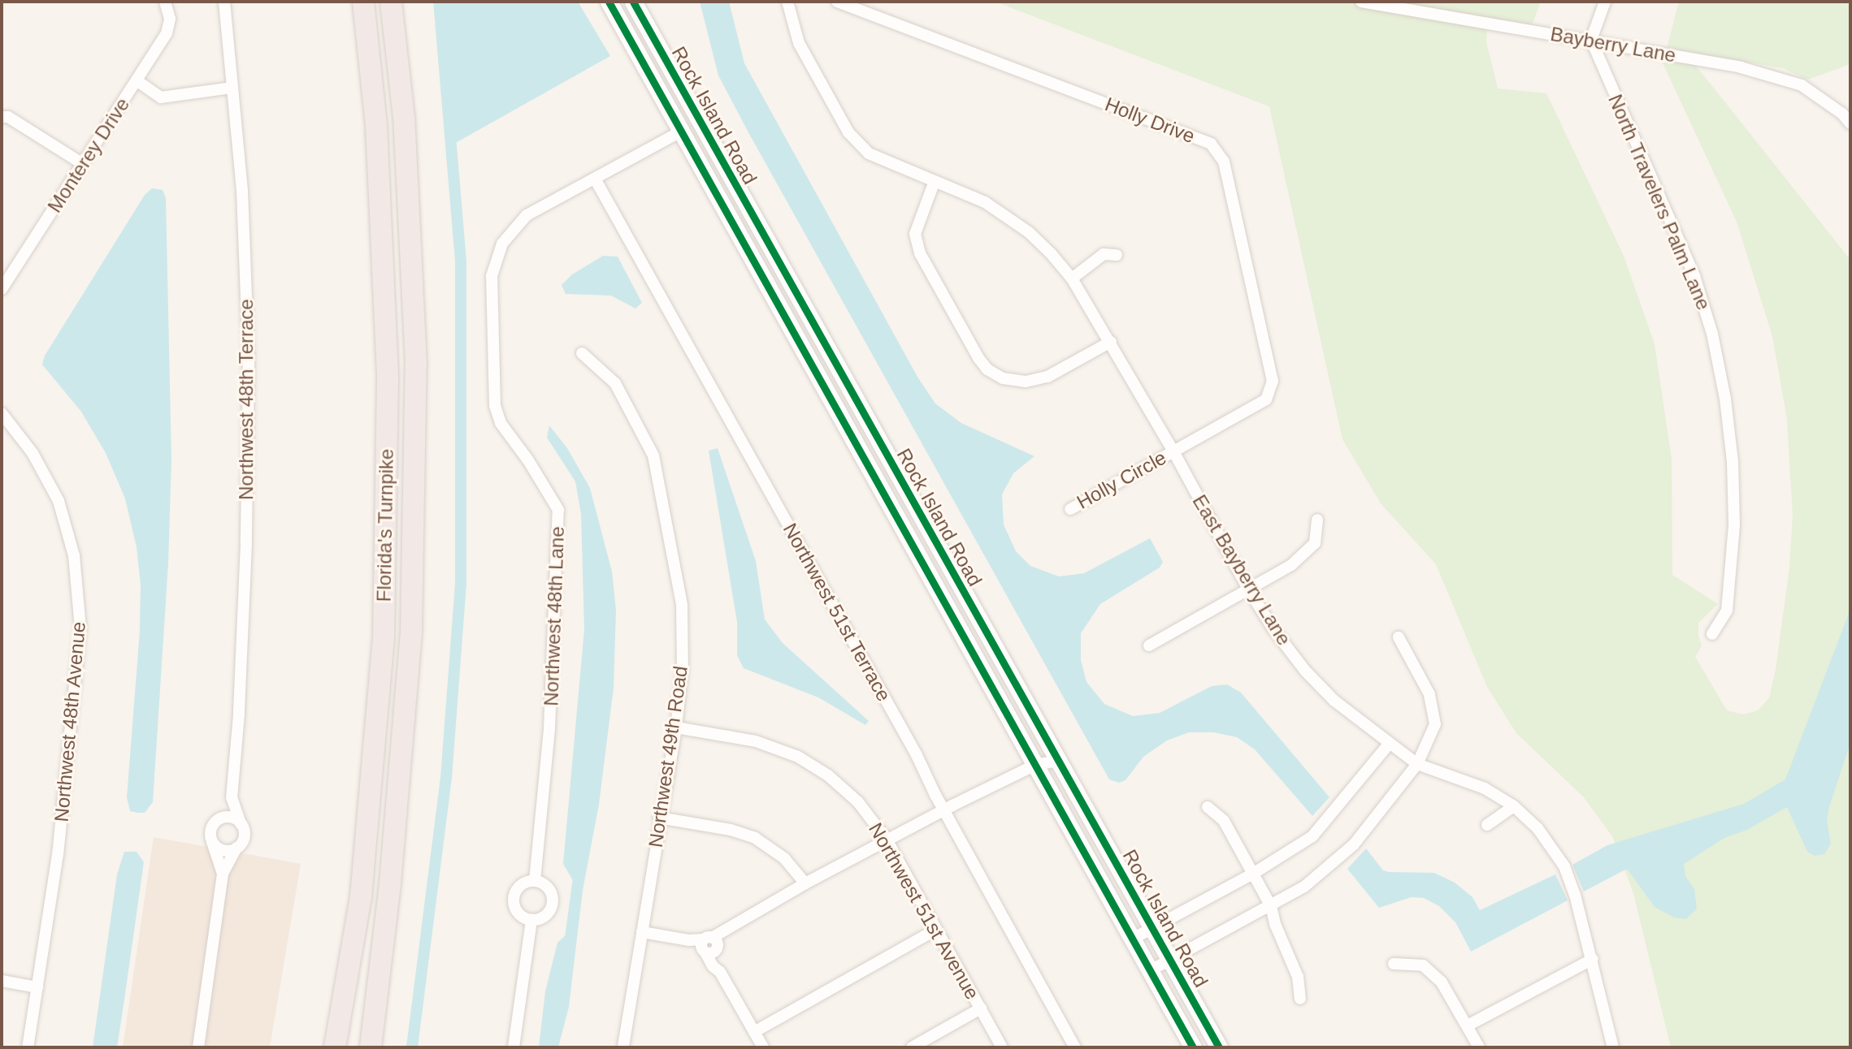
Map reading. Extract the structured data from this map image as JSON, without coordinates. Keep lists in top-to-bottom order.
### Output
{
  "streets": {
    "highway": ["Florida's Turnpike"],
    "main road": ["Rock Island Road"],
    "street": [
      "Bayberry Lane",
      "Holly Drive",
      "Monterey Drive",
      "North Travelers Palm Lane",
      "Northwest 48th Terrace",
      "Holly Circle",
      "East Bayberry Lane",
      "Northwest 51st Terrace",
      "Northwest 48th Lane",
      "Northwest 48th Avenue",
      "Northwest 49th Road",
      "Northwest 51st Avenue"
    ]
  },
  "crossings": [
    ["Bayberry Lane", "North Travelers Palm Lane"],
    ["Rock Island Road", "Northwest 48th Lane"],
    ["Holly Drive", "Holly Circle"],
    ["Holly Drive", "East Bayberry Lane"],
    ["Holly Circle", "East Bayberry Lane"],
    ["Northwest 51st Terrace", "Northwest 48th Lane"],
    ["Northwest 49th Road", "Northwest 51st Avenue"]
  ]
}
